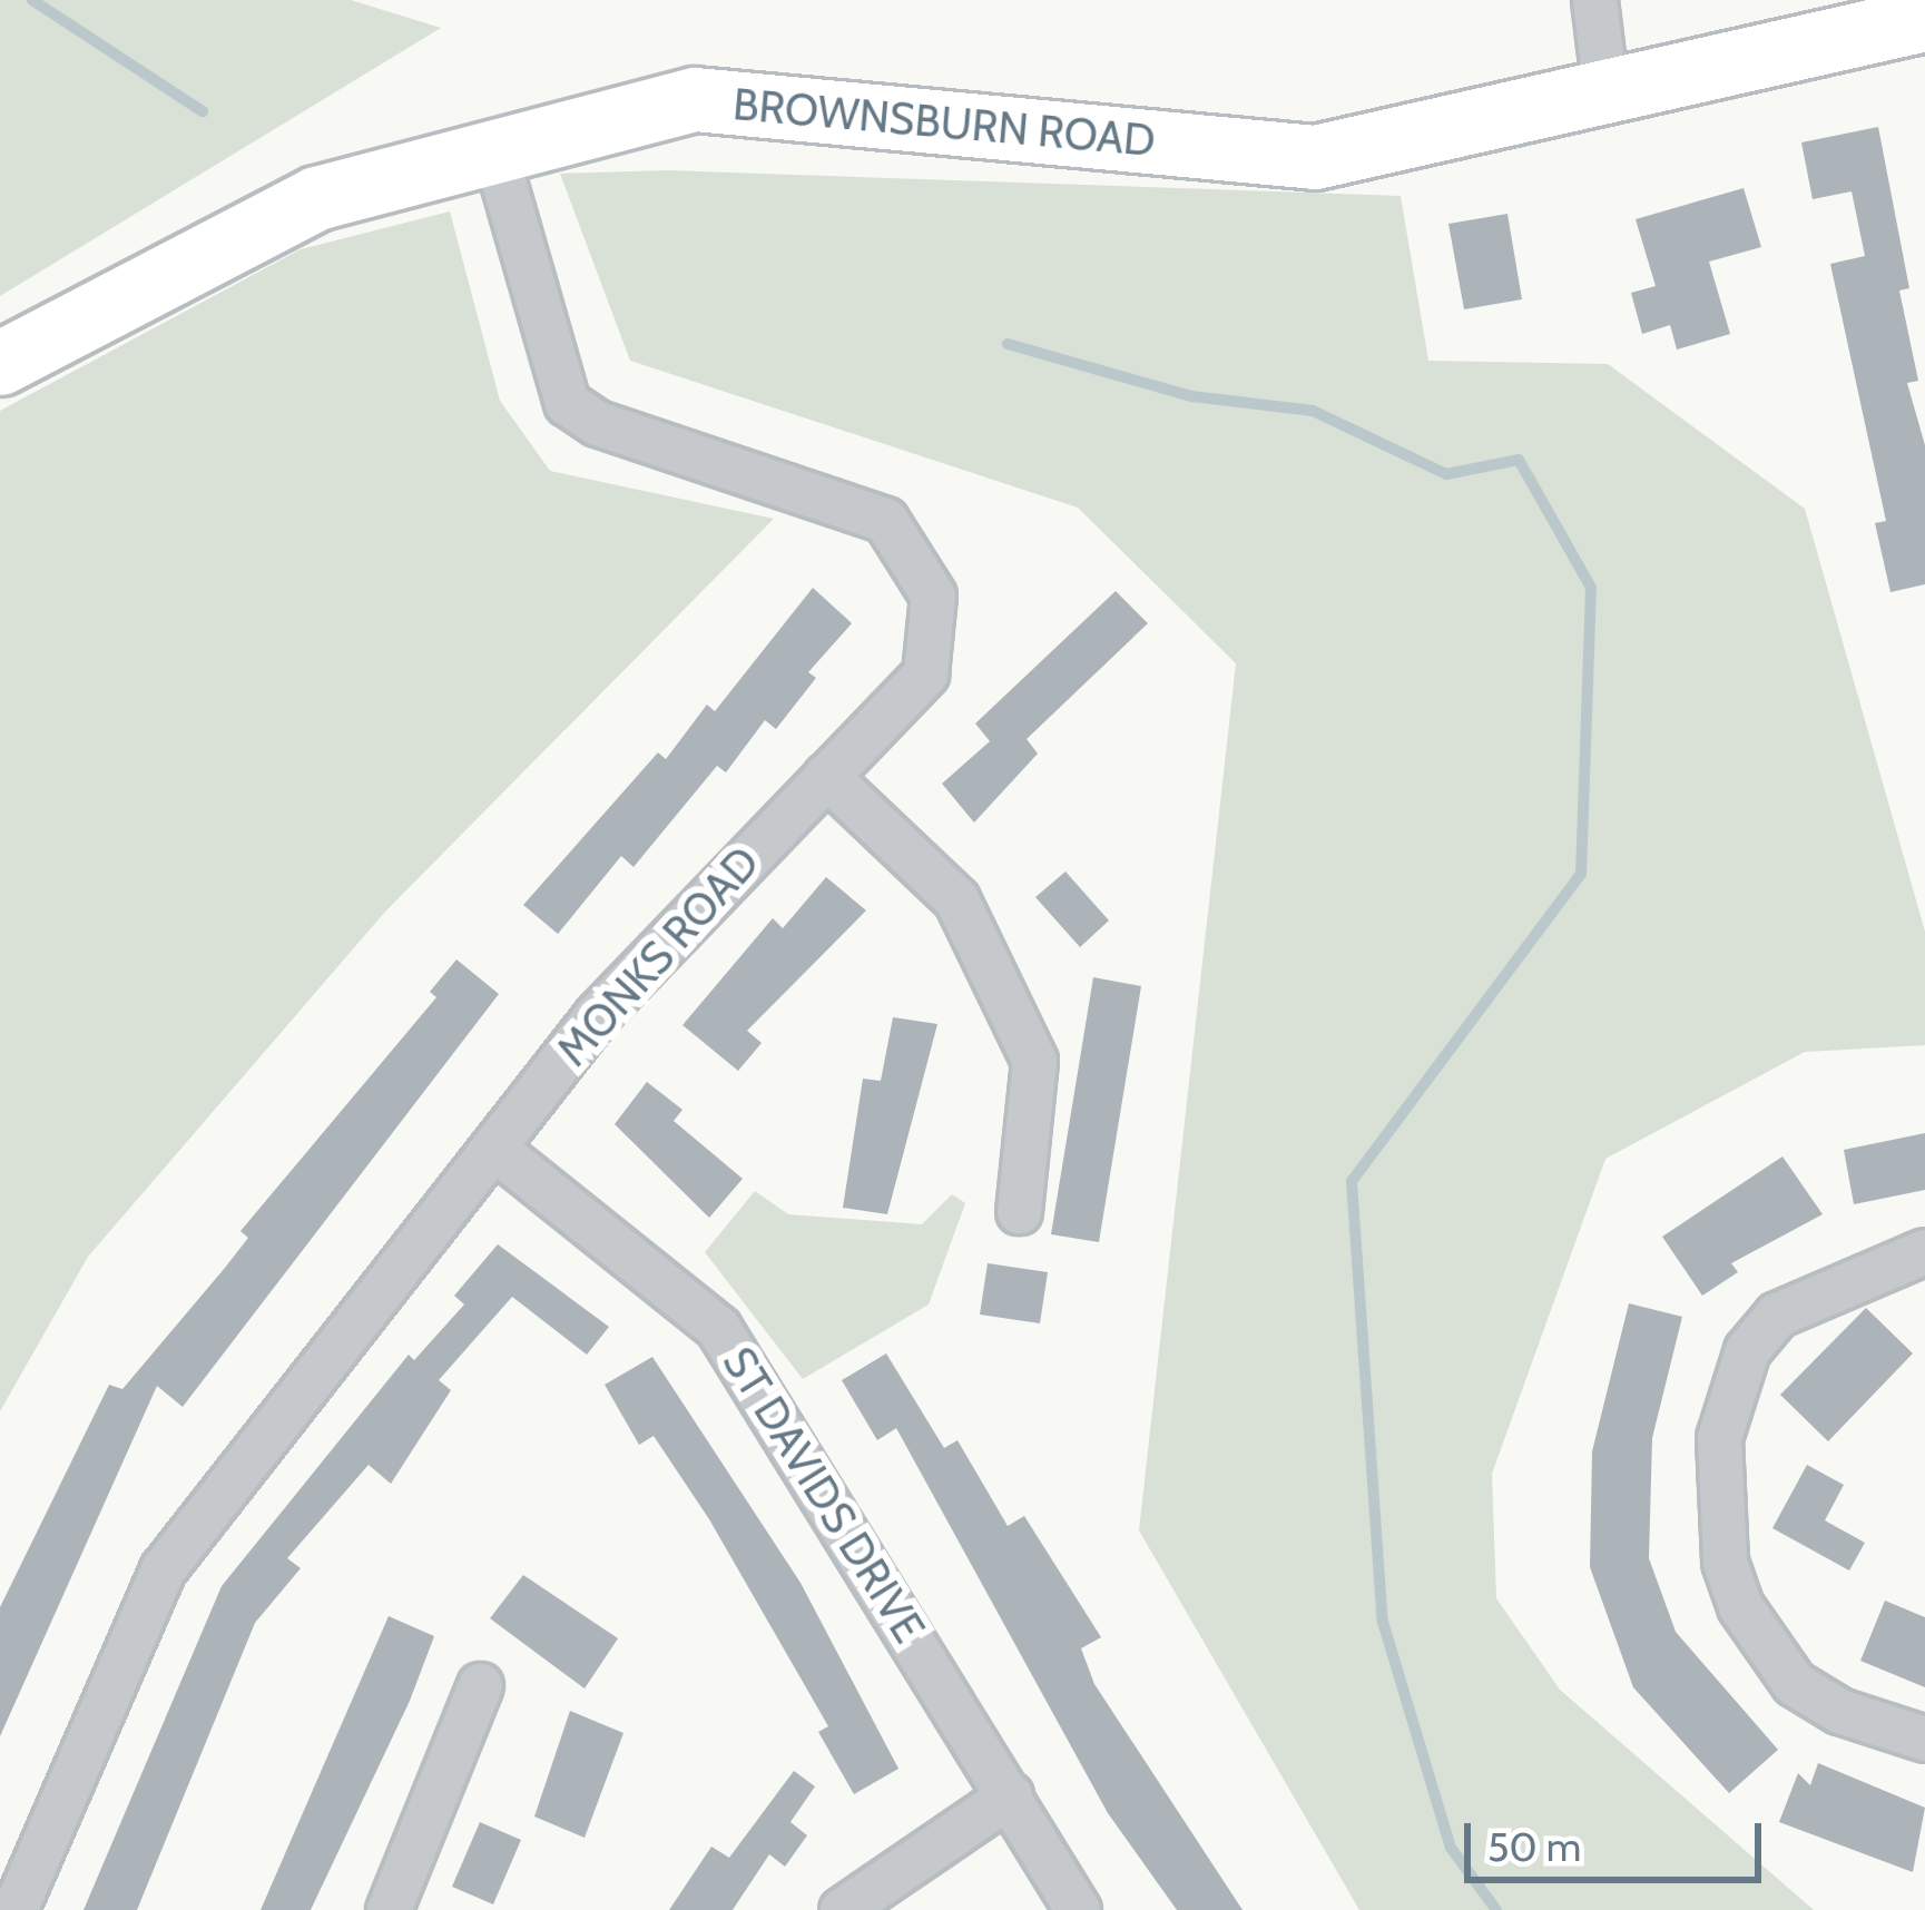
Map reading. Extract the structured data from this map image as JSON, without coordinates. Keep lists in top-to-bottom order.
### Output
{
  "streets": {
    "main road": ["BROWNSBURN ROAD"],
    "street": ["MONKS ROAD", "ST DAVIDS DRIVE"]
  },
  "crossings": [
    ["BROWNSBURN ROAD", "MONKS ROAD"],
    ["MONKS ROAD", "ST DAVIDS DRIVE"]
  ],
  "scale_bar": "50 m"
}
